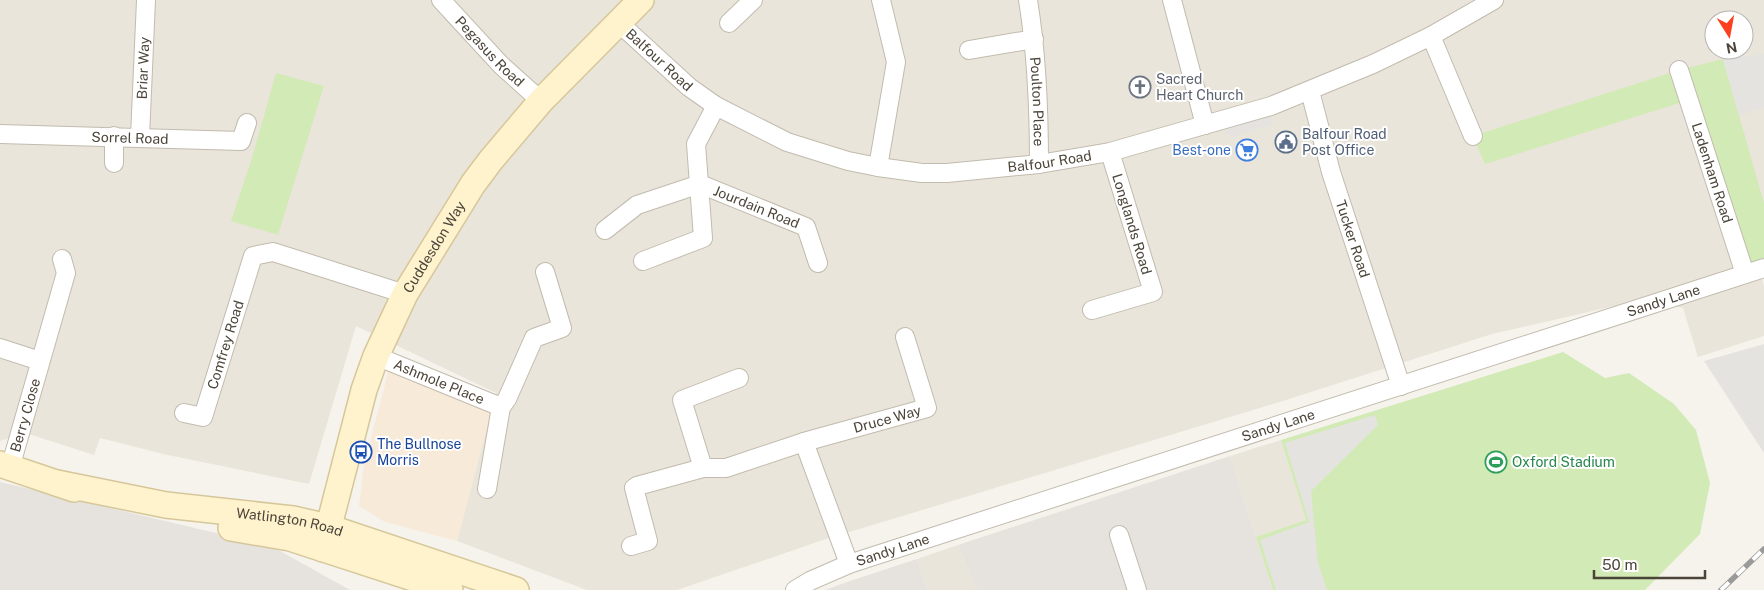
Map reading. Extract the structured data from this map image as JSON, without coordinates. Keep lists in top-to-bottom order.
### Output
{
  "streets": {
    "street": [
      "Pegasus Road",
      "Balfour Road",
      "Briar Way",
      "Poulton Place",
      "Sorrel Road",
      "Ladenham Road",
      "Jourdain Road",
      "Longlands Road",
      "Tucker Road",
      "Cuddesdon Way",
      "Sandy Lane",
      "Comfrey Road",
      "Ashmole Place",
      "Berry Close",
      "Druce Way",
      "Watlington Road"
    ]
  },
  "crossings": [
    ["Pegasus Road", "Cuddesdon Way"],
    ["Balfour Road", "Poulton Place"],
    ["Balfour Road", "Jourdain Road"],
    ["Balfour Road", "Longlands Road"],
    ["Balfour Road", "Tucker Road"],
    ["Balfour Road", "Cuddesdon Way"],
    ["Briar Way", "Sorrel Road"],
    ["Ladenham Road", "Sandy Lane"],
    ["Tucker Road", "Sandy Lane"],
    ["Cuddesdon Way", "Comfrey Road"],
    ["Cuddesdon Way", "Ashmole Place"],
    ["Cuddesdon Way", "Watlington Road"],
    ["Berry Close", "Watlington Road"]
  ],
  "places": {
    "church": ["Sacred Heart Church"],
    "public building": ["Balfour Road Post Office"],
    "supermarket": ["Best-one"],
    "bus stop": ["The Bullnose Morris"],
    "sports": ["Oxford Stadium"]
  },
  "scale_bar": "50 m",
  "north": "bottom"
}
